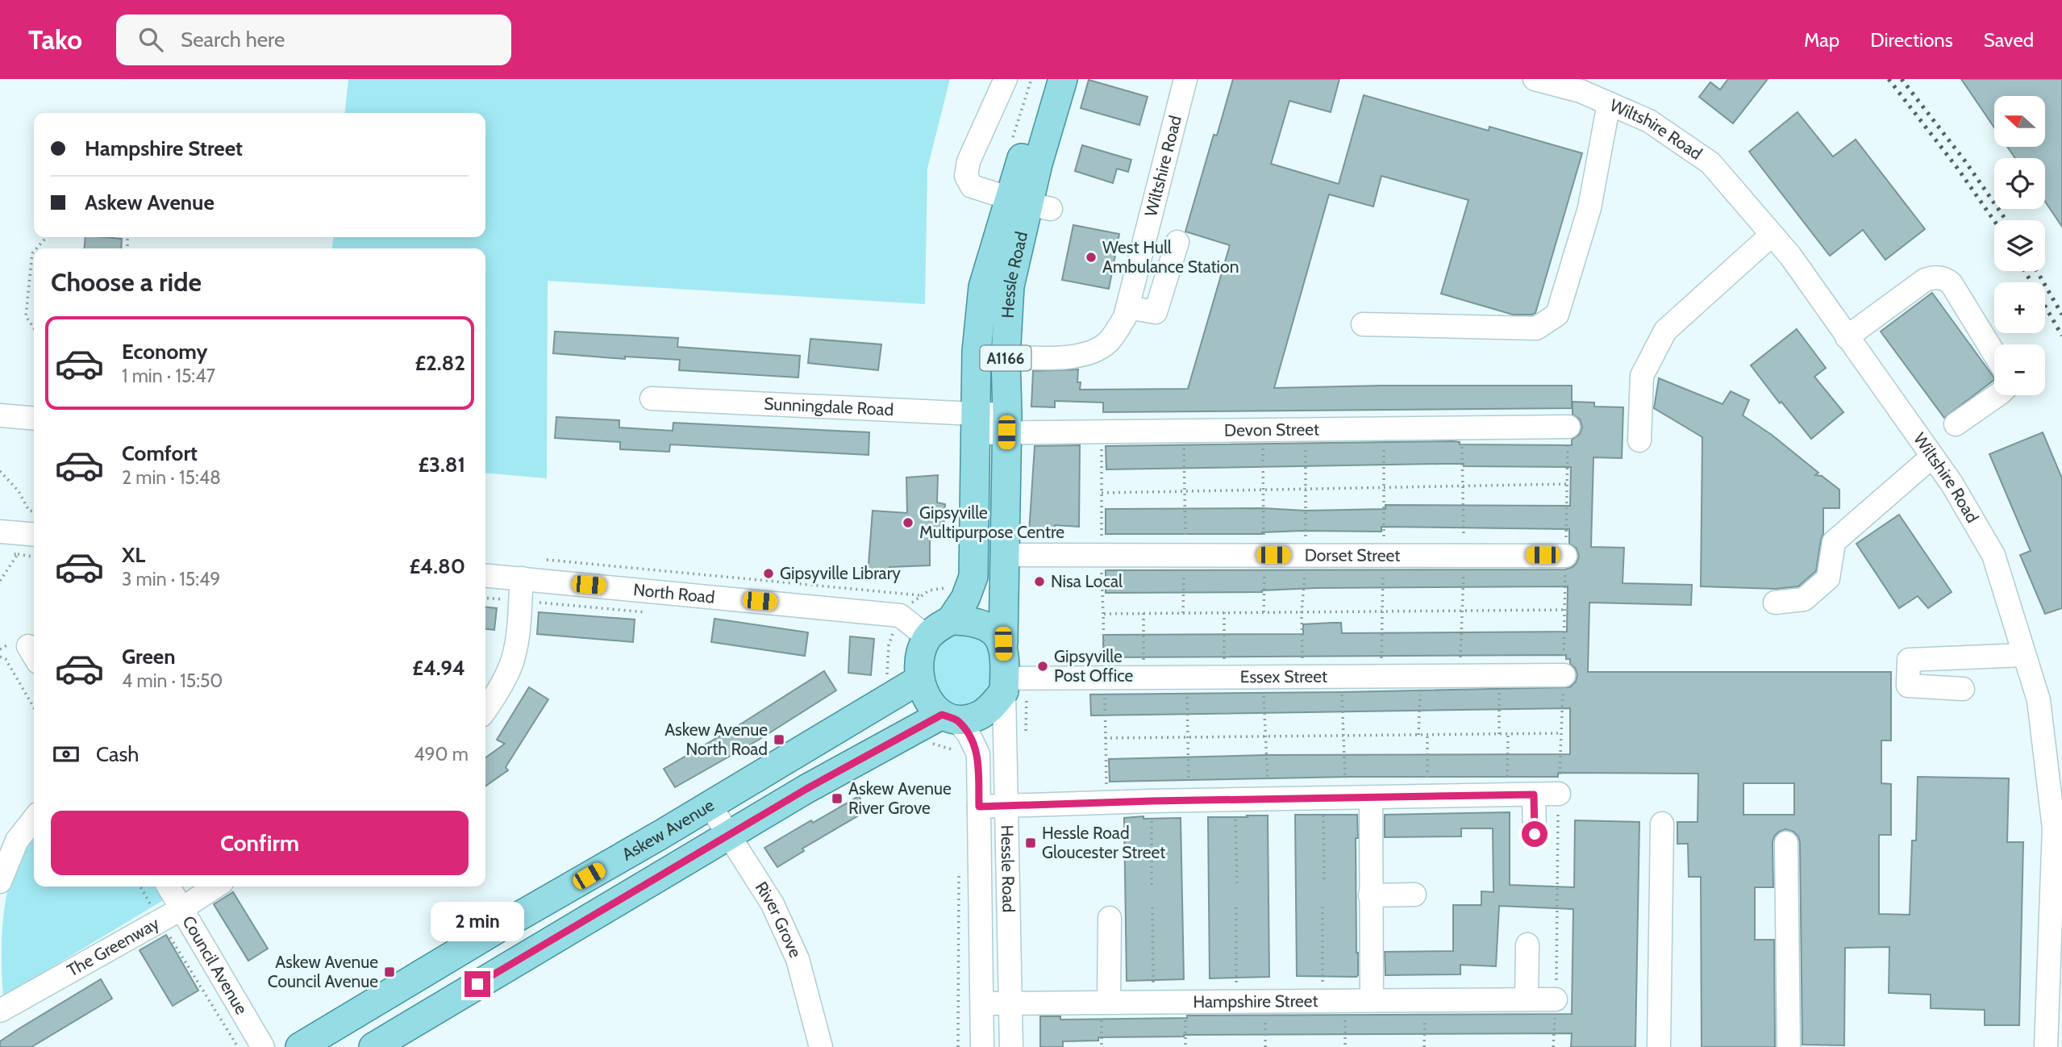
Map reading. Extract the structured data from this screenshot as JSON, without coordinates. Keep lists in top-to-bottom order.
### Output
{
  "streets": {
    "main road": ["Hessle Road", "A1166", "Askew Avenue"],
    "street": [
      "Wiltshire Road",
      "Sunningdale Road",
      "Devon Street",
      "Dorset Street",
      "North Road",
      "Essex Street",
      "River Grove",
      "The Greenway",
      "Council Avenue",
      "Hampshire Street"
    ]
  },
  "crossings": [
    ["Wiltshire Road", "Hessle Road"],
    ["Hessle Road", "Sunningdale Road"],
    ["Hessle Road", "Devon Street"],
    ["Hessle Road", "Dorset Street"],
    ["Hessle Road", "North Road"],
    ["Hessle Road", "Essex Street"],
    ["Hessle Road", "Askew Avenue"],
    ["Hessle Road", "Hampshire Street"],
    ["Sunningdale Road", "Devon Street"],
    ["North Road", "Essex Street"],
    ["North Road", "Askew Avenue"],
    ["Essex Street", "Askew Avenue"],
    ["Askew Avenue", "River Grove"],
    ["The Greenway", "Council Avenue"]
  ],
  "places": {
    "other": [
      "West Hull Ambulance Station",
      "Gipsyville Multipurpose Centre",
      "Gipsyville Library",
      "Nisa Local",
      "Gipsyville Post Office"
    ],
    "transit": [
      "Askew Avenue North Road",
      "Askew Avenue River Grove",
      "Hessle Road Gloucester Street",
      "Askew Avenue Council Avenue"
    ]
  },
  "north": "left",
  "page": {
    "header": "Tako",
    "search": "Search here",
    "nav": ["Map", "Directions", "Saved"],
    "map_buttons": ["+", "−"],
    "banner": ["Hampshire Street", "Askew Avenue"],
    "heading": "Choose a ride",
    "list": [
      {
        "name": "Economy",
        "note": "1 min · 15:47",
        "value": "£2.82"
      },
      {
        "name": "Comfort",
        "note": "2 min · 15:48",
        "value": "£3.81"
      },
      {
        "name": "XL",
        "note": "3 min · 15:49",
        "value": "£4.80"
      },
      {
        "name": "Green",
        "note": "4 min · 15:50",
        "value": "£4.94"
      }
    ],
    "pay": ["Cash", "490 m"],
    "buttons": "Confirm",
    "bubble": "2 min"
  }
}
